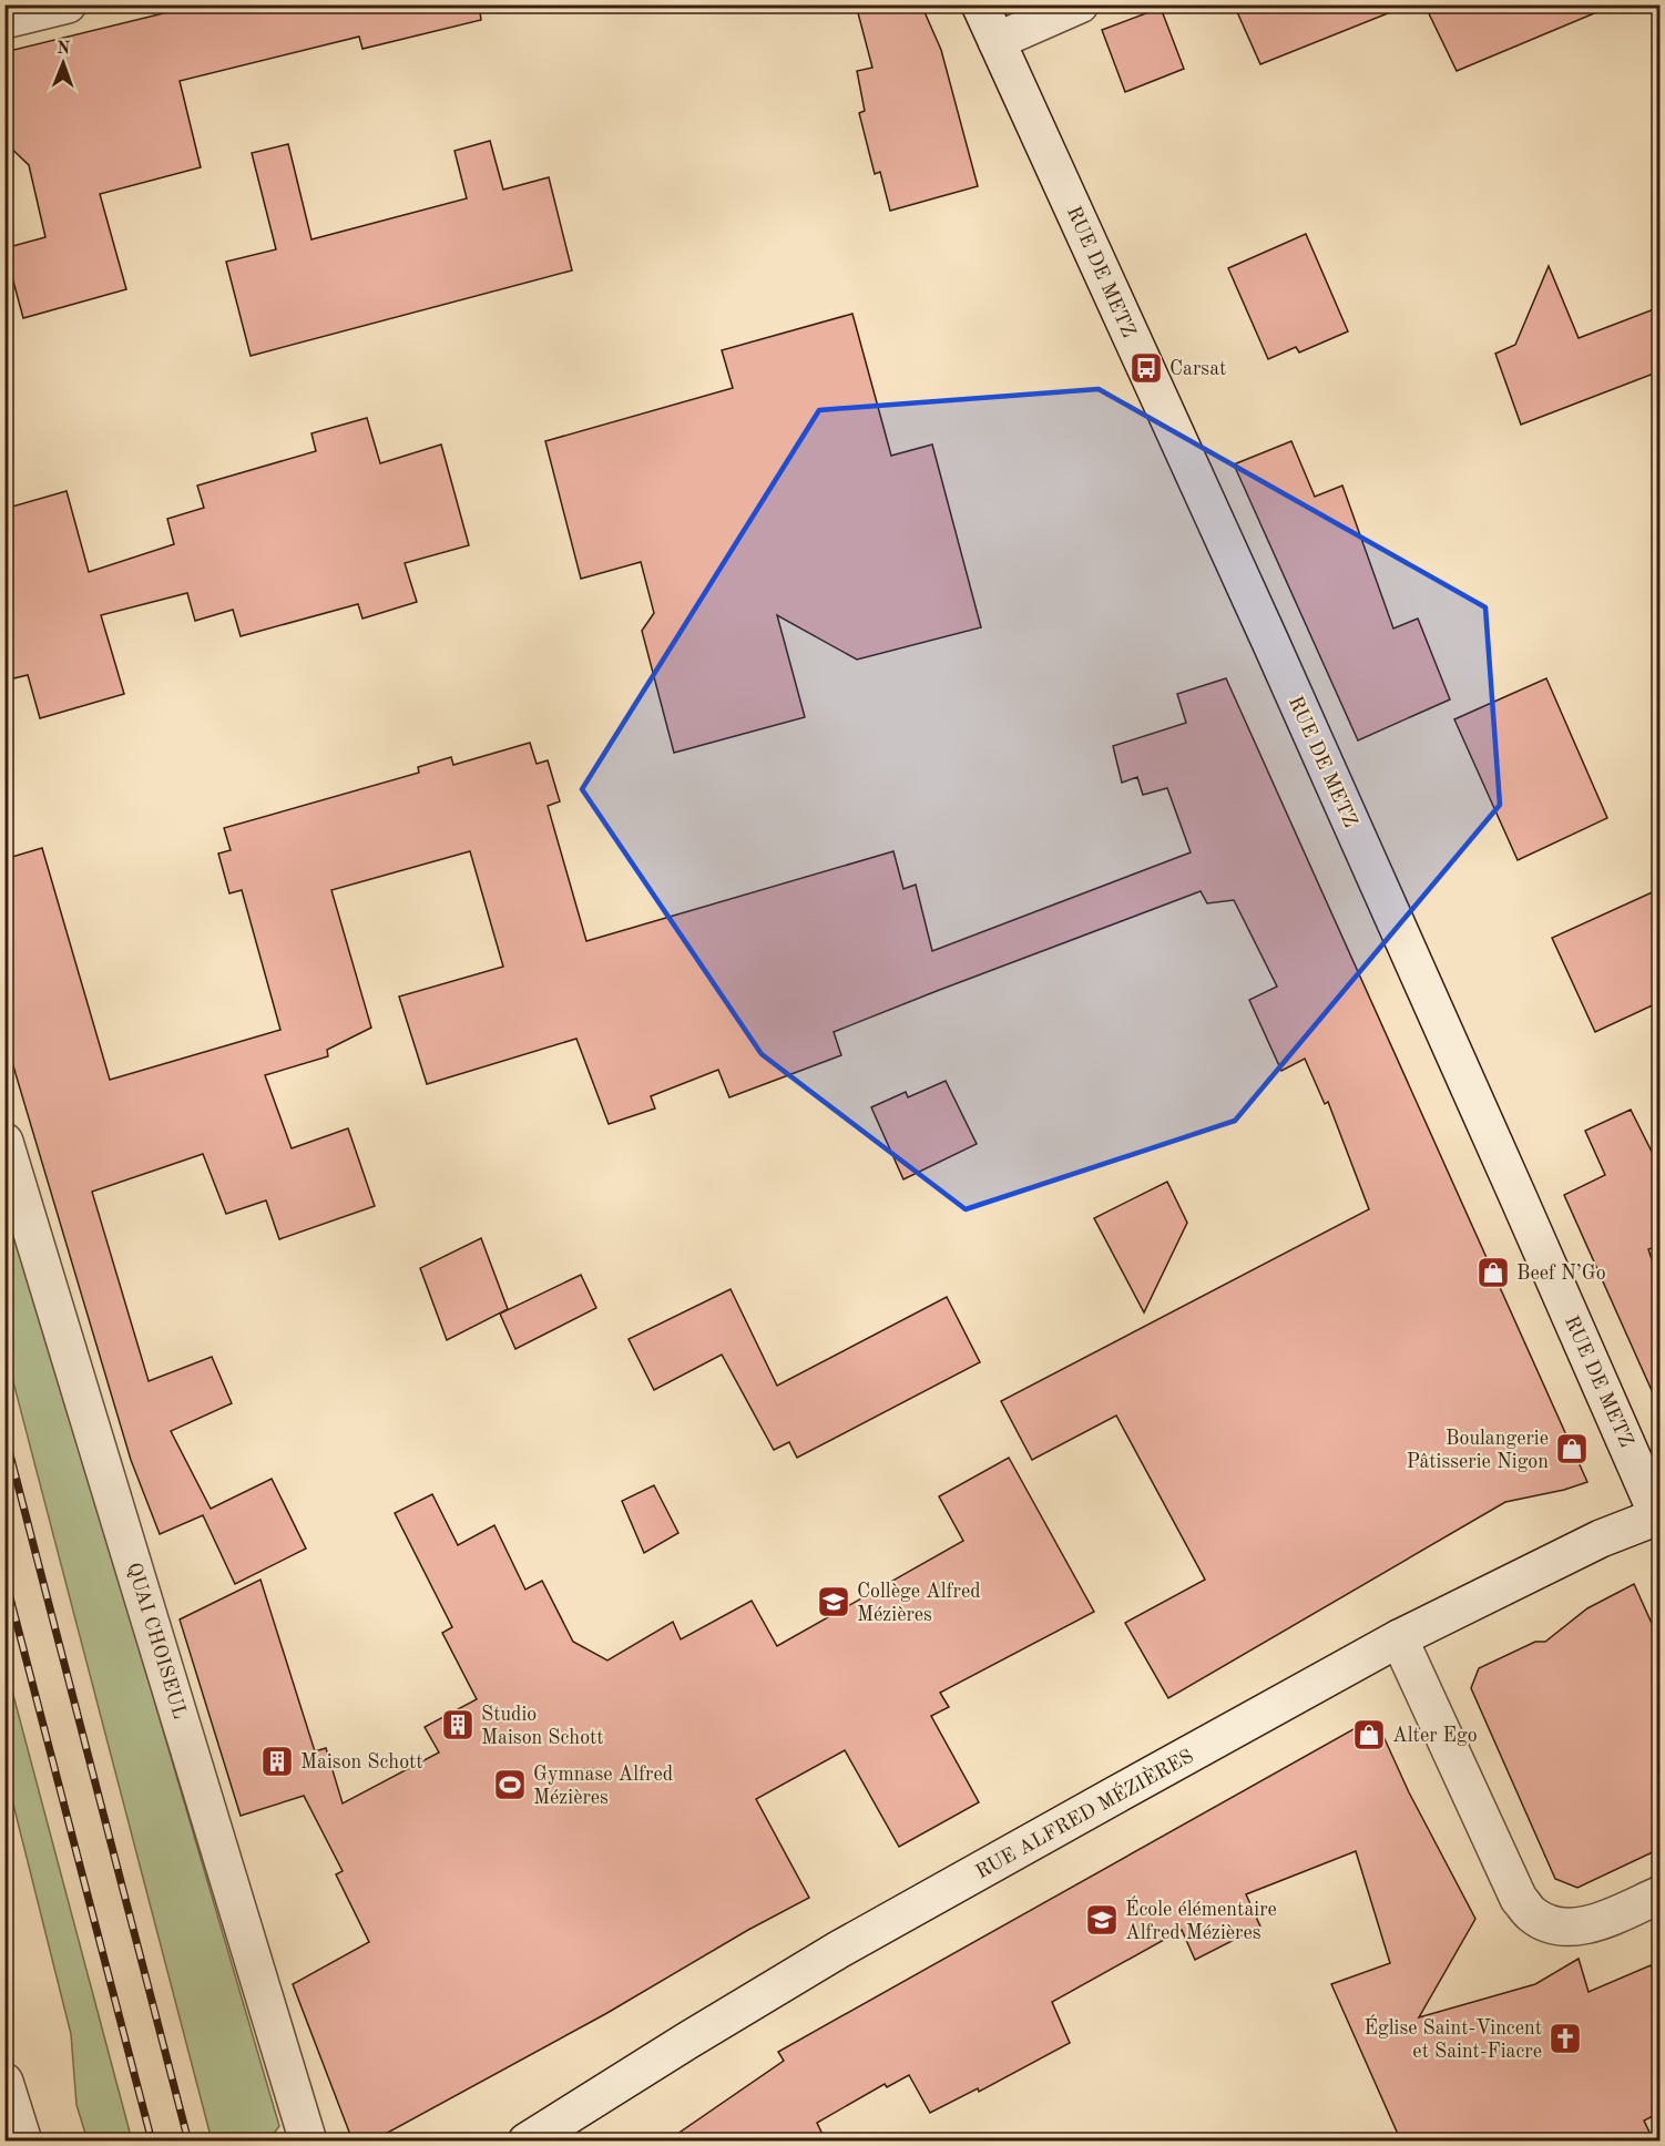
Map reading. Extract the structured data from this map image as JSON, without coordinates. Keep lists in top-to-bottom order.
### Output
{
  "streets": {
    "main road": ["RUE DE METZ", "QUAI CHOISEUL", "RUE ALFRED MÉZIÈRES"]
  },
  "crossings": [
    ["RUE DE METZ", "RUE ALFRED MÉZIÈRES"]
  ],
  "places": {
    "bus stop": ["Carsat"],
    "shop": ["Beef N’Go", "Boulangerie Pâtisserie Nigon", "Alter Ego"],
    "school or university": ["Collège Alfred Mézières", "École élémentaire Alfred Mézières"],
    "building": ["Studio Maison Schott", "Maison Schott"],
    "sports": ["Gymnase Alfred Mézières"],
    "church": ["Église Saint-Vincent et Saint-Fiacre"]
  },
  "north": "top"
}
